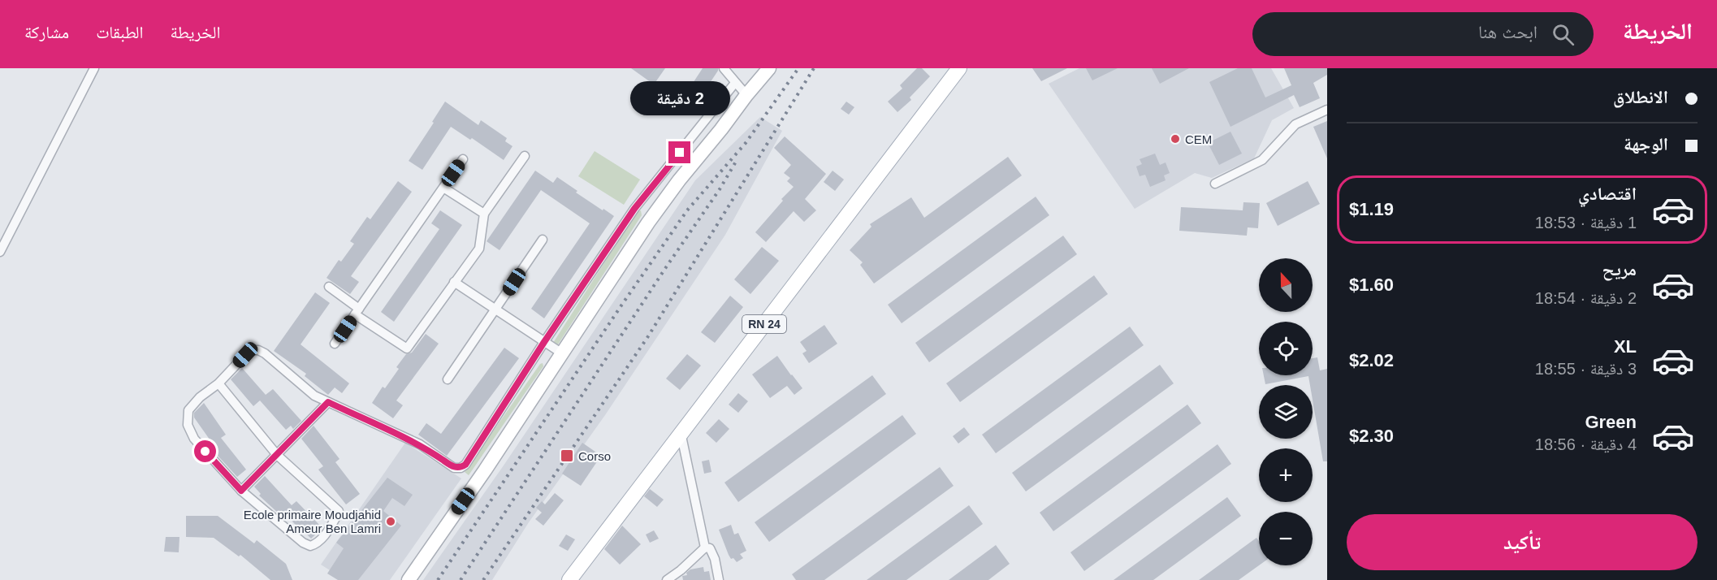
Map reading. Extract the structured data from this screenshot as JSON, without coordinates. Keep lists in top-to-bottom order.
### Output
{
  "streets": {
    "main road": ["RN 24"]
  },
  "places": {
    "other": ["CEM", "Ecole primaire Moudjahid Ameur Ben Lamri"],
    "transit": ["Corso"]
  },
  "north": "top",
  "page": {
    "header": "الخريطة",
    "search": "ابحث هنا",
    "nav": ["الخريطة", "الطبقات", "مشاركة"],
    "banner": ["الانطلاق", "الوجهة"],
    "bubble": "2 دقيقة",
    "list": [
      {
        "name": "اقتصادي",
        "note": "1 دقيقة · 18:53",
        "value": "$1.19"
      },
      {
        "name": "مريح",
        "note": "2 دقيقة · 18:54",
        "value": "$1.60"
      },
      {
        "name": "XL",
        "note": "3 دقيقة · 18:55",
        "value": "$2.02"
      },
      {
        "name": "Green",
        "note": "4 دقيقة · 18:56",
        "value": "$2.30"
      }
    ],
    "map_buttons": ["+", "−"],
    "buttons": "تأكيد"
  }
}
